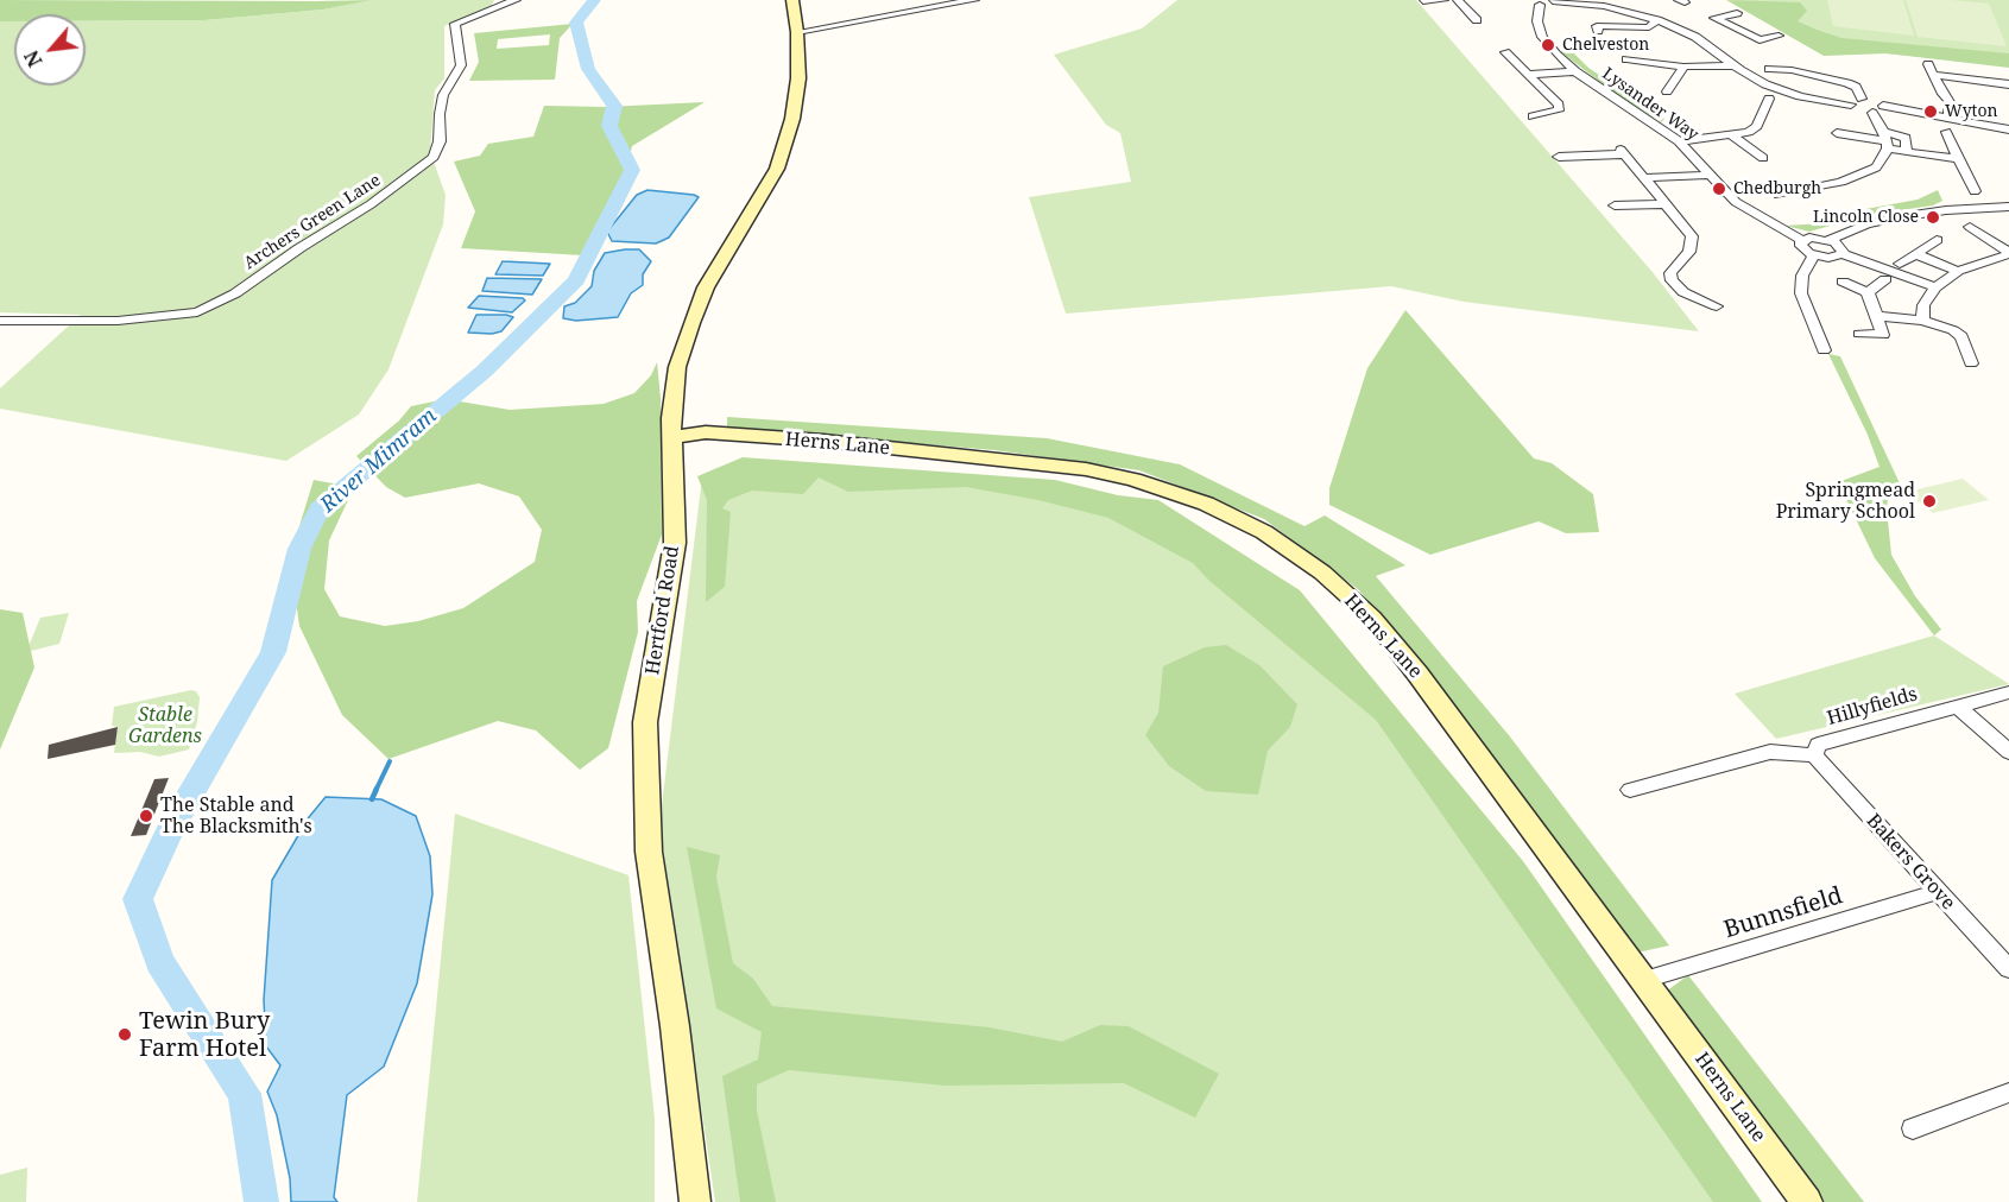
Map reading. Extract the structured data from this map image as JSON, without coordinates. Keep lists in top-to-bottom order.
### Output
{
  "streets": {
    "main road": ["Herns Lane", "Hertford Road"],
    "street": [
      "Lysander Way",
      "Archers Green Lane",
      "Hillyfields",
      "Bakers Grove",
      "Bunnsfield"
    ]
  },
  "crossings": [
    ["Herns Lane", "Hertford Road"],
    ["Herns Lane", "Bunnsfield"],
    ["Hillyfields", "Bakers Grove"],
    ["Bakers Grove", "Bunnsfield"]
  ],
  "water": ["River Mimram"],
  "parks": ["Stable Gardens"],
  "places": [
    "Chelveston",
    "Wyton",
    "Chedburgh",
    "Lincoln Close",
    "Springmead Primary School",
    "The Stable and The Blacksmith's",
    "Tewin Bury Farm Hotel"
  ],
  "north": "bottom left"
}
